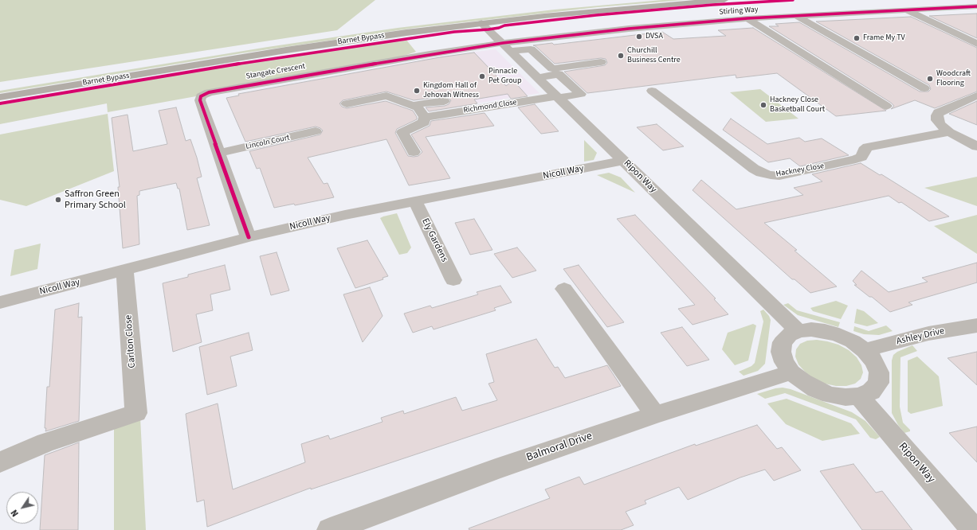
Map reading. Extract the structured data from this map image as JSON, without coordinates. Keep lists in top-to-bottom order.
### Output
{
  "streets": {
    "highway": ["Barnet Bypass"],
    "street": [
      "Stirling Way",
      "Stangate Crescent",
      "Richmond Close",
      "Lincoln Court",
      "Hackney Close",
      "Nicoll Way",
      "Ripon Way",
      "Ely Gardens",
      "Ashley Drive",
      "Carlton Close",
      "Balmoral Drive"
    ]
  },
  "crossings": [
    ["Stirling Way", "Stangate Crescent"],
    ["Stirling Way", "Ripon Way"],
    ["Barnet Bypass", "Ripon Way"],
    ["Stangate Crescent", "Lincoln Court"],
    ["Stangate Crescent", "Nicoll Way"],
    ["Stangate Crescent", "Ripon Way"],
    ["Richmond Close", "Ripon Way"],
    ["Nicoll Way", "Ripon Way"],
    ["Nicoll Way", "Ely Gardens"],
    ["Nicoll Way", "Carlton Close"],
    ["Ripon Way", "Ashley Drive"],
    ["Ripon Way", "Balmoral Drive"],
    ["Ashley Drive", "Balmoral Drive"]
  ],
  "places": [
    "DVSA",
    "Frame My TV",
    "Churchill Business Centre",
    "Pinnacle Pet Group",
    "Woodcraft Flooring",
    "Kingdom Hall of Jehovah Witness",
    "Hackney Close Basketball Court",
    "Saffron Green Primary School"
  ],
  "north": "bottom left"
}
